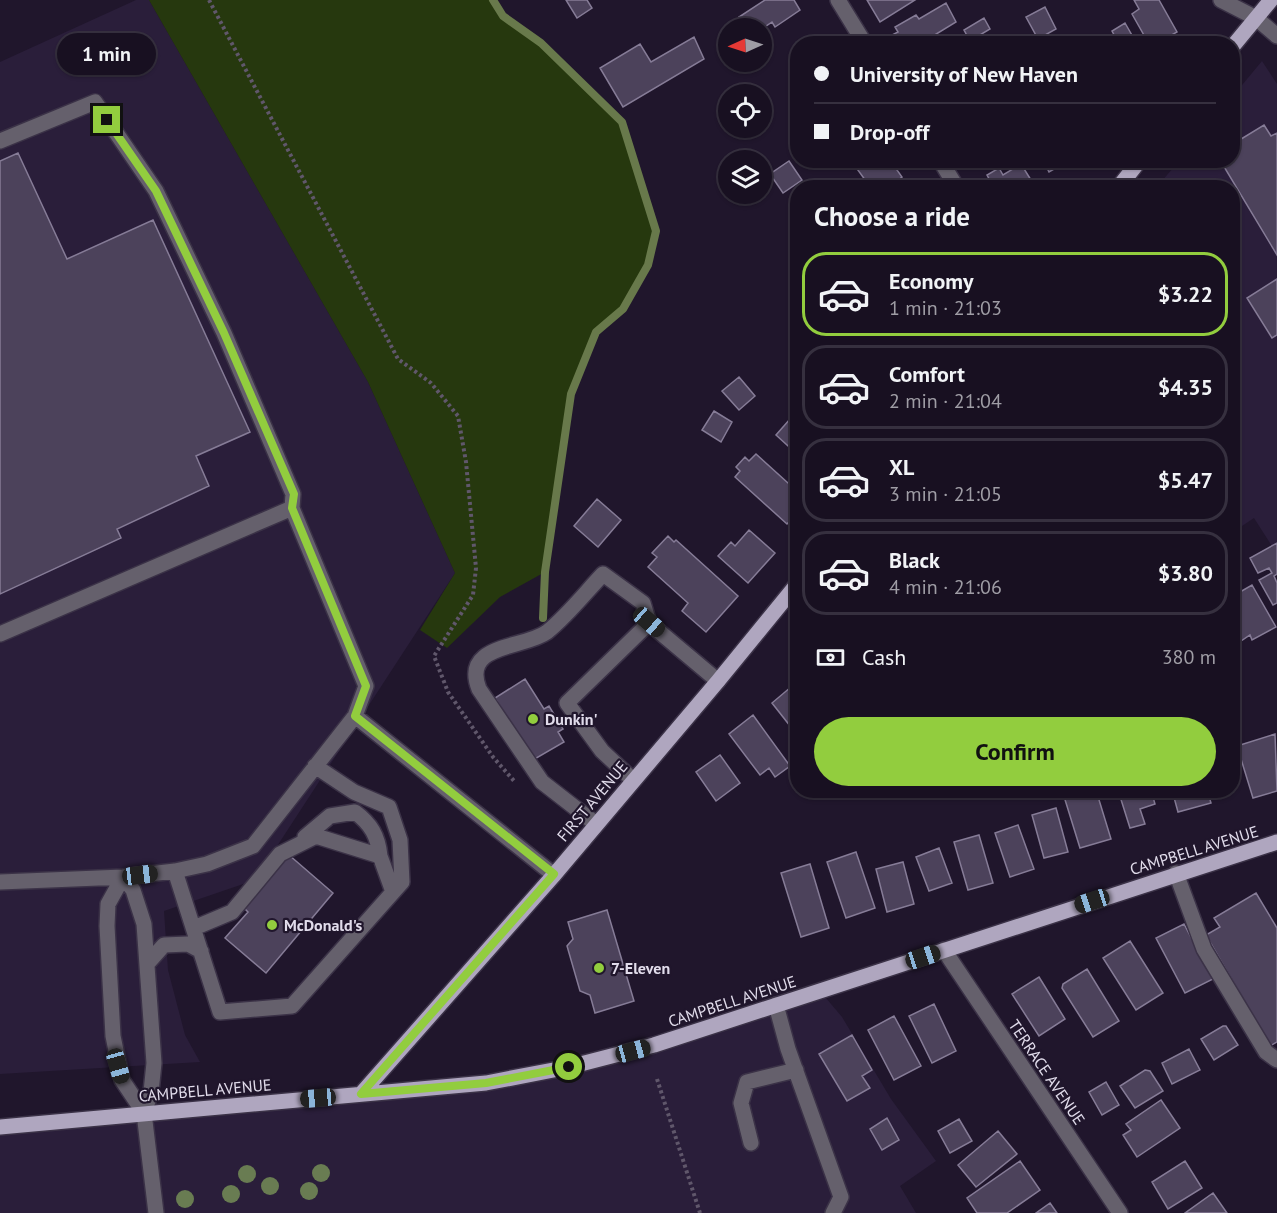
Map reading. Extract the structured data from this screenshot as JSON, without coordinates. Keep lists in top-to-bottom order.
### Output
{
  "streets": {
    "main road": ["FIRST AVENUE", "CAMPBELL AVENUE"],
    "street": ["TERRACE AVENUE"]
  },
  "crossings": [
    ["FIRST AVENUE", "CAMPBELL AVENUE"],
    ["CAMPBELL AVENUE", "TERRACE AVENUE"]
  ],
  "places": ["Dunkin'", "McDonald's", "7-Eleven"],
  "north": "left",
  "page": {
    "bubble": "1 min",
    "banner": ["University of New Haven", "Drop-off"],
    "heading": "Choose a ride",
    "list": [
      {
        "name": "Economy",
        "note": "1 min · 21:03",
        "value": "$3.22"
      },
      {
        "name": "Comfort",
        "note": "2 min · 21:04",
        "value": "$4.35"
      },
      {
        "name": "XL",
        "note": "3 min · 21:05",
        "value": "$5.47"
      },
      {
        "name": "Black",
        "note": "4 min · 21:06",
        "value": "$3.80"
      }
    ],
    "pay": ["Cash", "380 m"],
    "buttons": "Confirm"
  }
}
